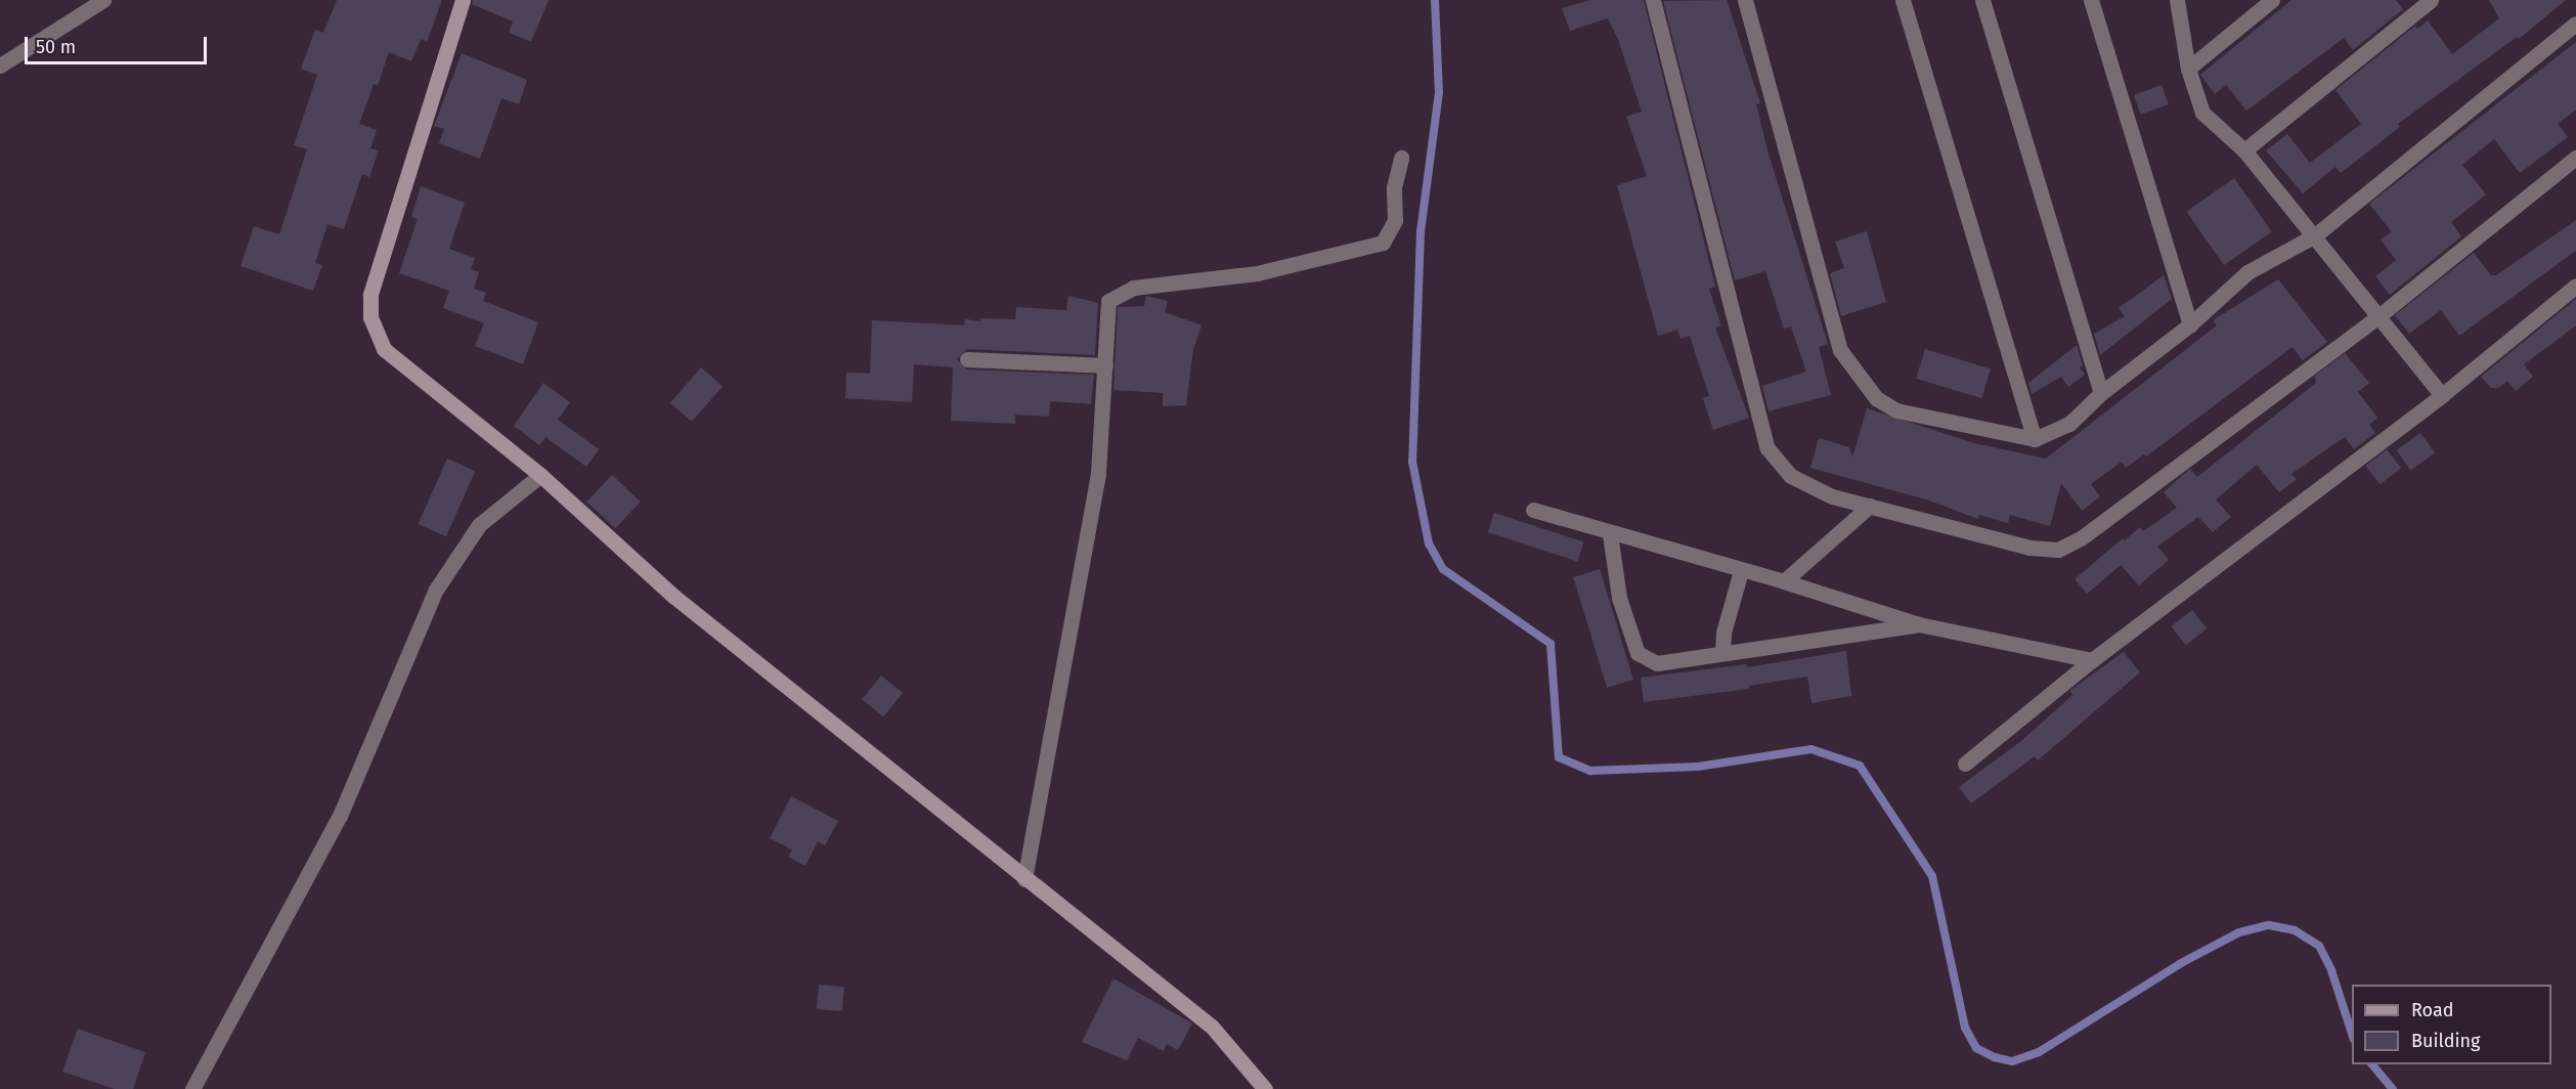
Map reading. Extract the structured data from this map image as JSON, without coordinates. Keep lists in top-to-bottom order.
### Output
{
  "legend": ["Road", "Building"],
  "scale_bar": "50 m"
}
